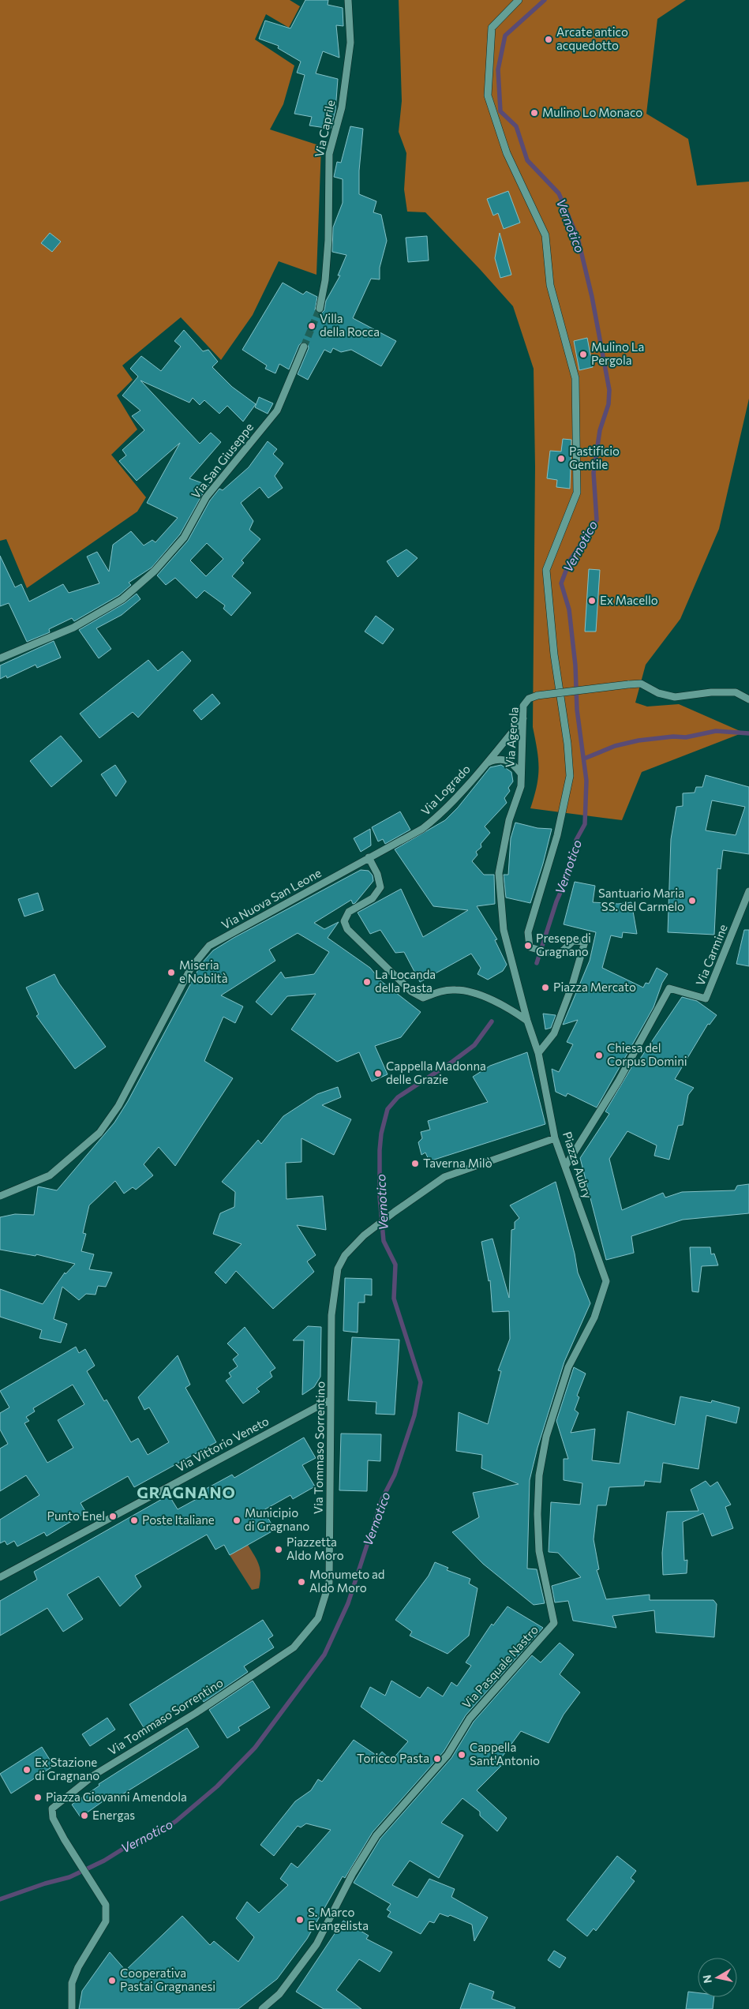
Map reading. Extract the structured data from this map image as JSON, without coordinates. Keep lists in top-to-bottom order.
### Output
{
  "streets": {
    "street": [
      "Via Caprile",
      "Via San Giuseppe",
      "Via Agerola",
      "Via Logrado",
      "Via Nuova San Leone",
      "Via Carmine",
      "Piazza Aubry",
      "Via Vittorio Veneto",
      "Via Tommaso Sorrentino",
      "Via Pasquale Nastro"
    ]
  },
  "crossings": [
    ["Via Agerola", "Via Logrado"],
    ["Via Logrado", "Via Nuova San Leone"],
    ["Via Carmine", "Piazza Aubry"],
    ["Piazza Aubry", "Via Tommaso Sorrentino"],
    ["Piazza Aubry", "Via Pasquale Nastro"],
    ["Via Vittorio Veneto", "Via Tommaso Sorrentino"]
  ],
  "districts": ["GRAGNANO"],
  "water": ["Vernotico"],
  "places": [
    "Arcate antico acquedotto",
    "Mulino Lo Monaco",
    "Villa della Rocca",
    "Mulino La Pergola",
    "Pastificio Gentile",
    "Ex Macello",
    "Santuario Maria SS. del Carmelo",
    "Presepe di Gragnano",
    "Miseria e Nobiltà",
    "La Locanda della Pasta",
    "Piazza Mercato",
    "Chiesa del Corpus Domini",
    "Cappella Madonna delle Grazie",
    "Taverna Milò",
    "Punto Enel",
    "Poste Italiane",
    "Municipio di Gragnano",
    "Piazzetta Aldo Moro",
    "Monumeto ad Aldo Moro",
    "Cappella Sant'Antonio",
    "Toricco Pasta",
    "Ex Stazione di Gragnano",
    "Piazza Giovanni Amendola",
    "Energas",
    "S. Marco Evangelista",
    "Cooperativa Pastai Gragnanesi"
  ],
  "north": "left"
}
